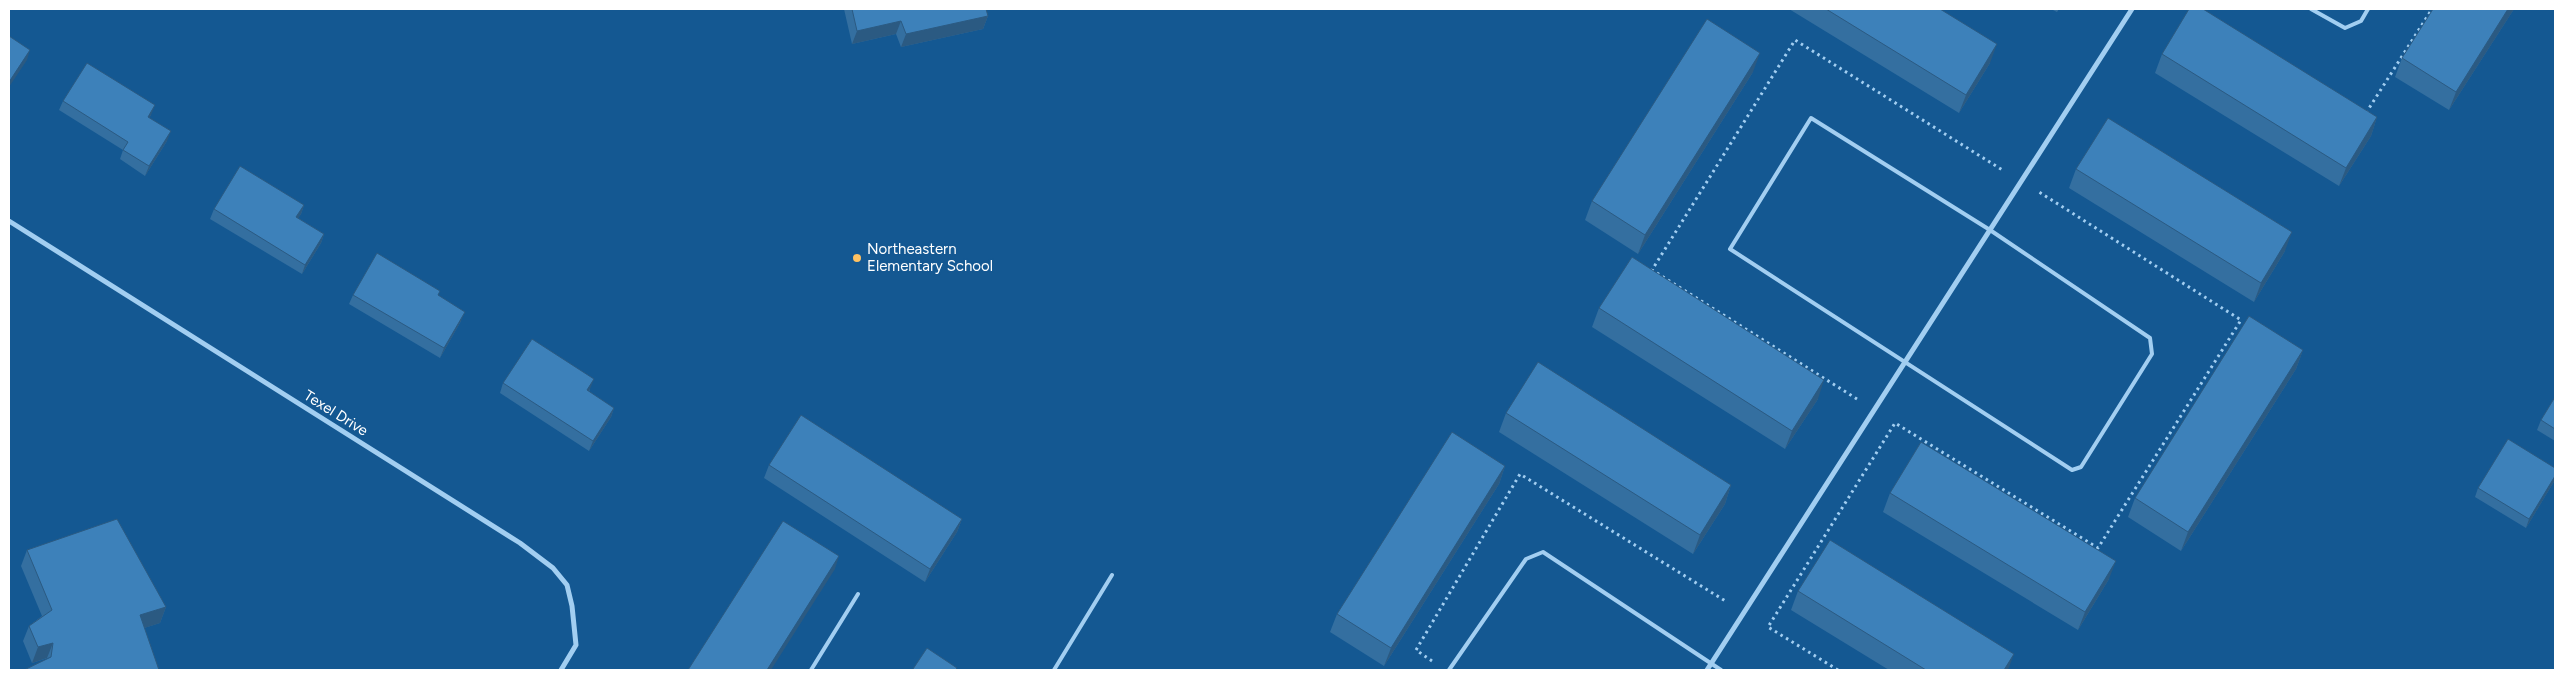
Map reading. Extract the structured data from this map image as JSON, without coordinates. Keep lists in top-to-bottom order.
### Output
{
  "streets": {
    "street": ["Texel Drive"]
  },
  "places": ["Northeastern Elementary School"]
}
